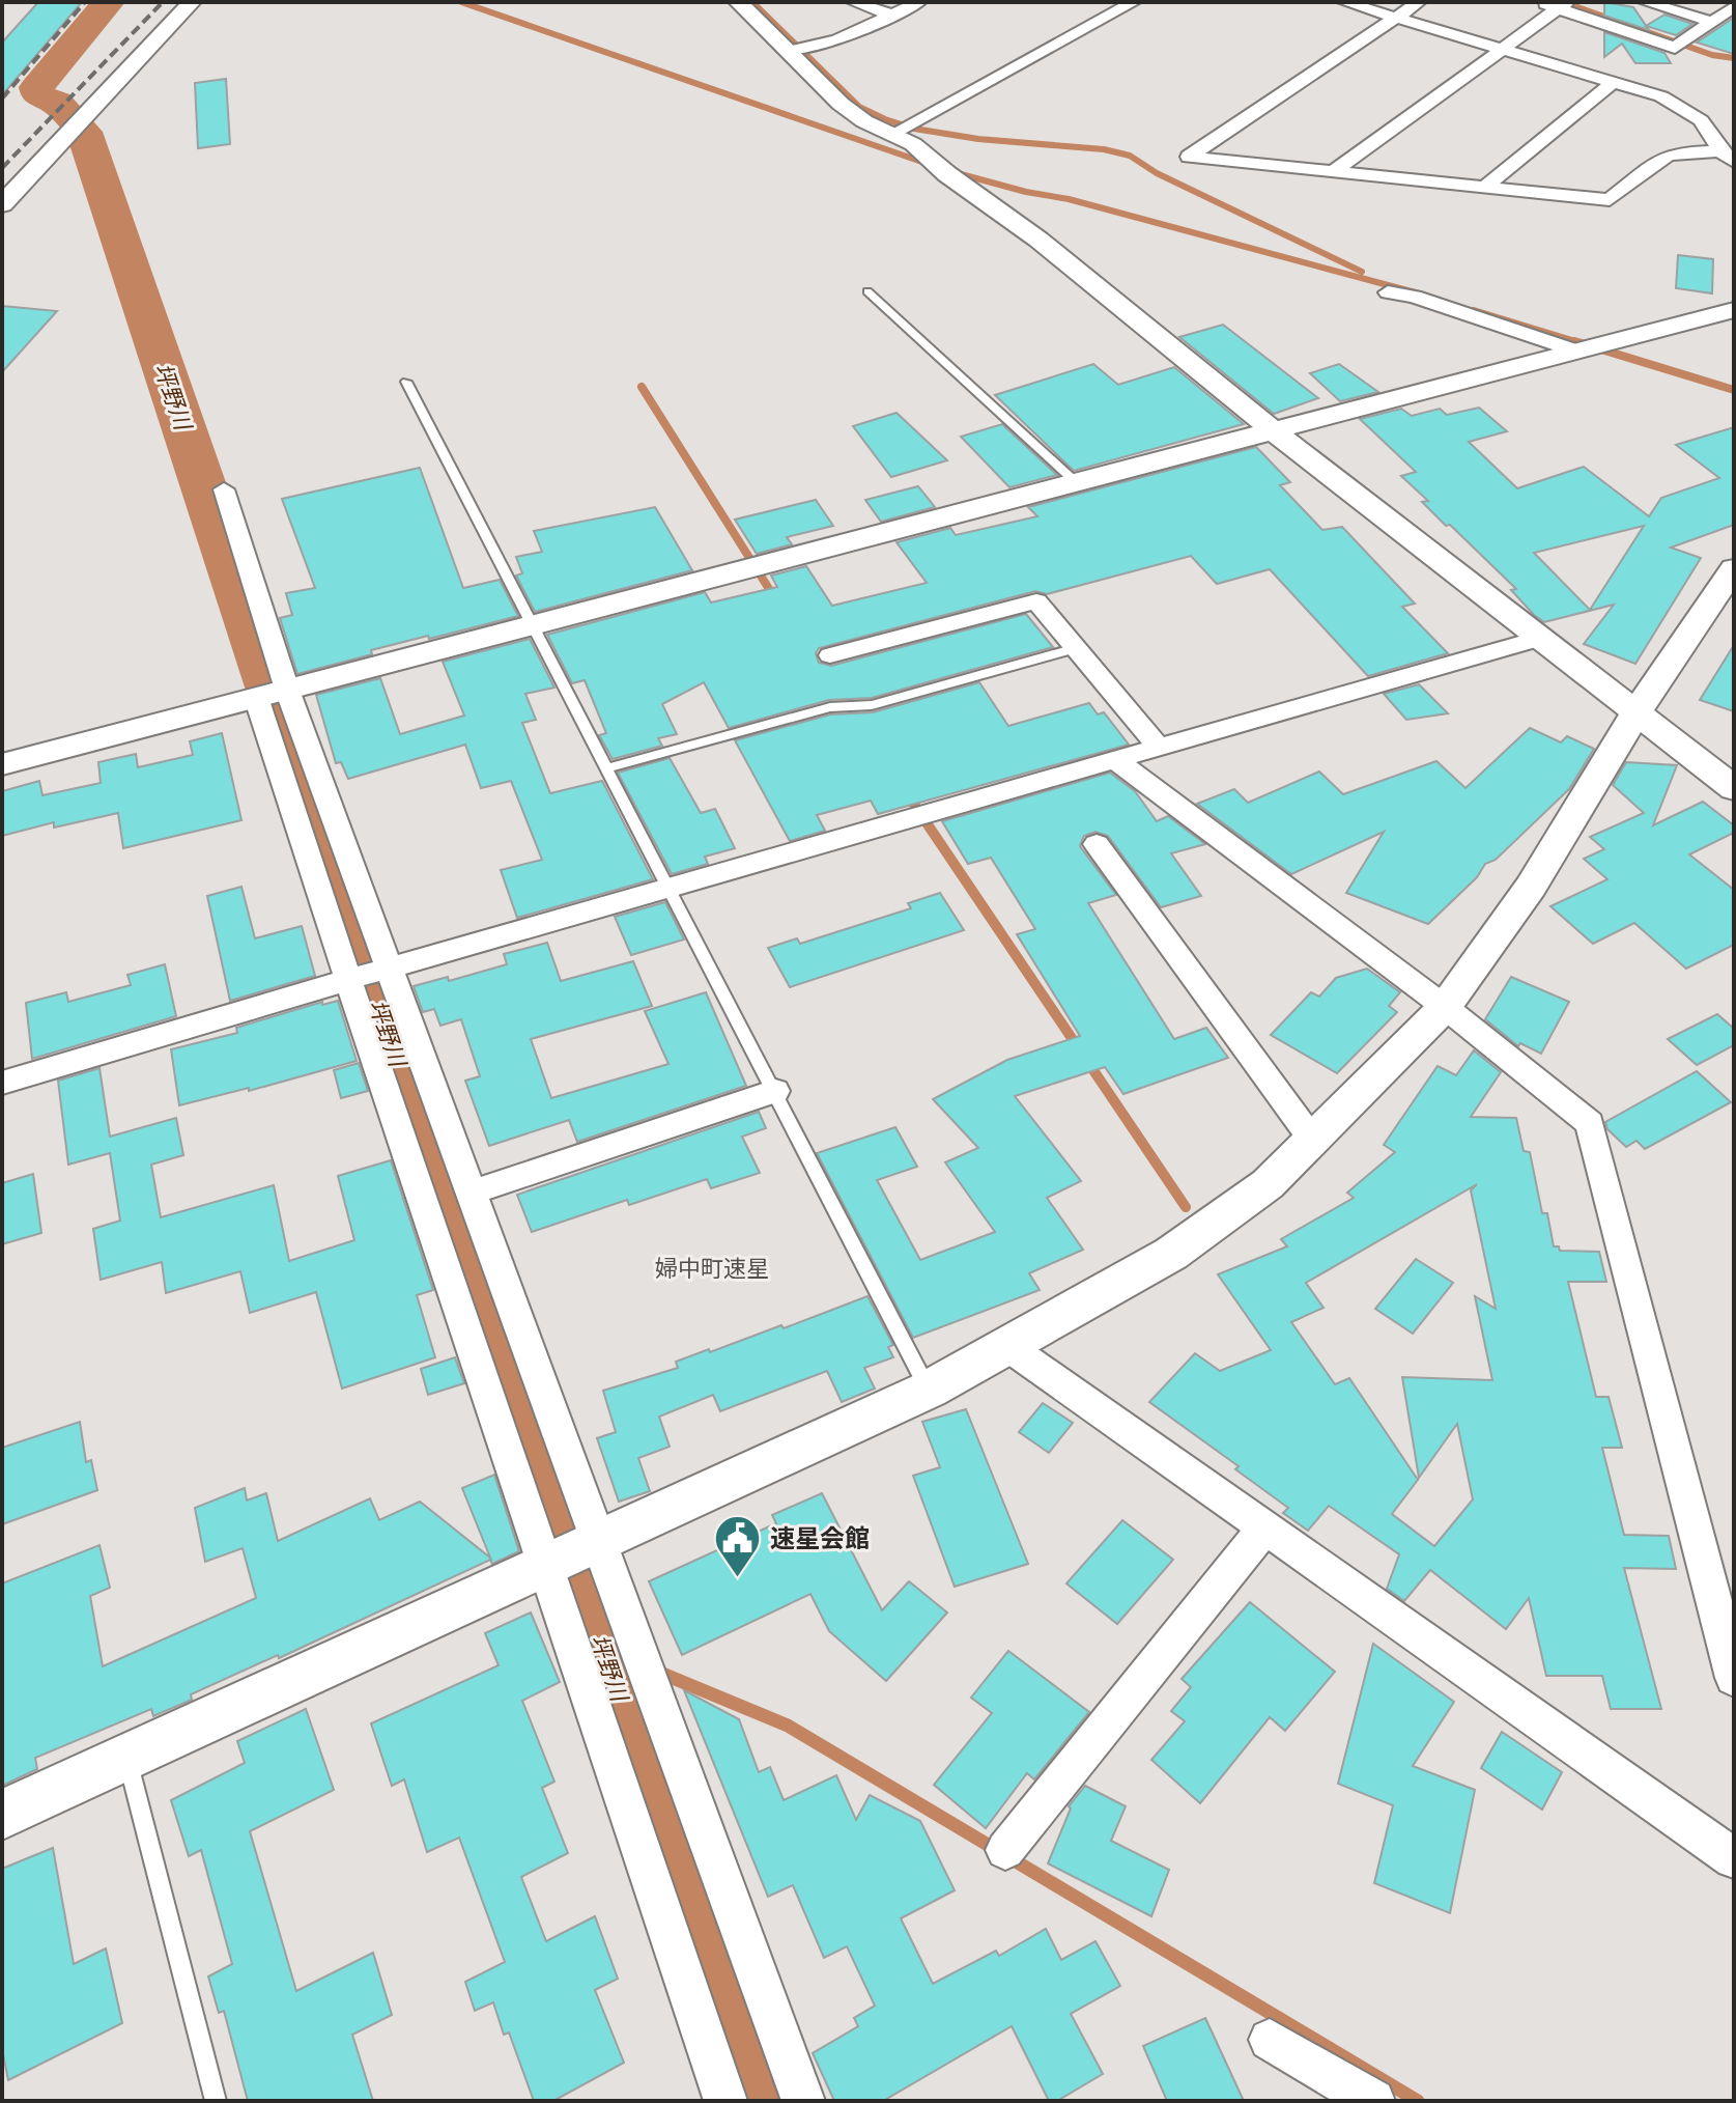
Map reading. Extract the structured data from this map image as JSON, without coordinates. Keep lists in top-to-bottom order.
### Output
{
  "districts": ["婦中町速星"],
  "water": ["坪野川"],
  "places": {
    "public building": ["速星会館"]
  }
}
